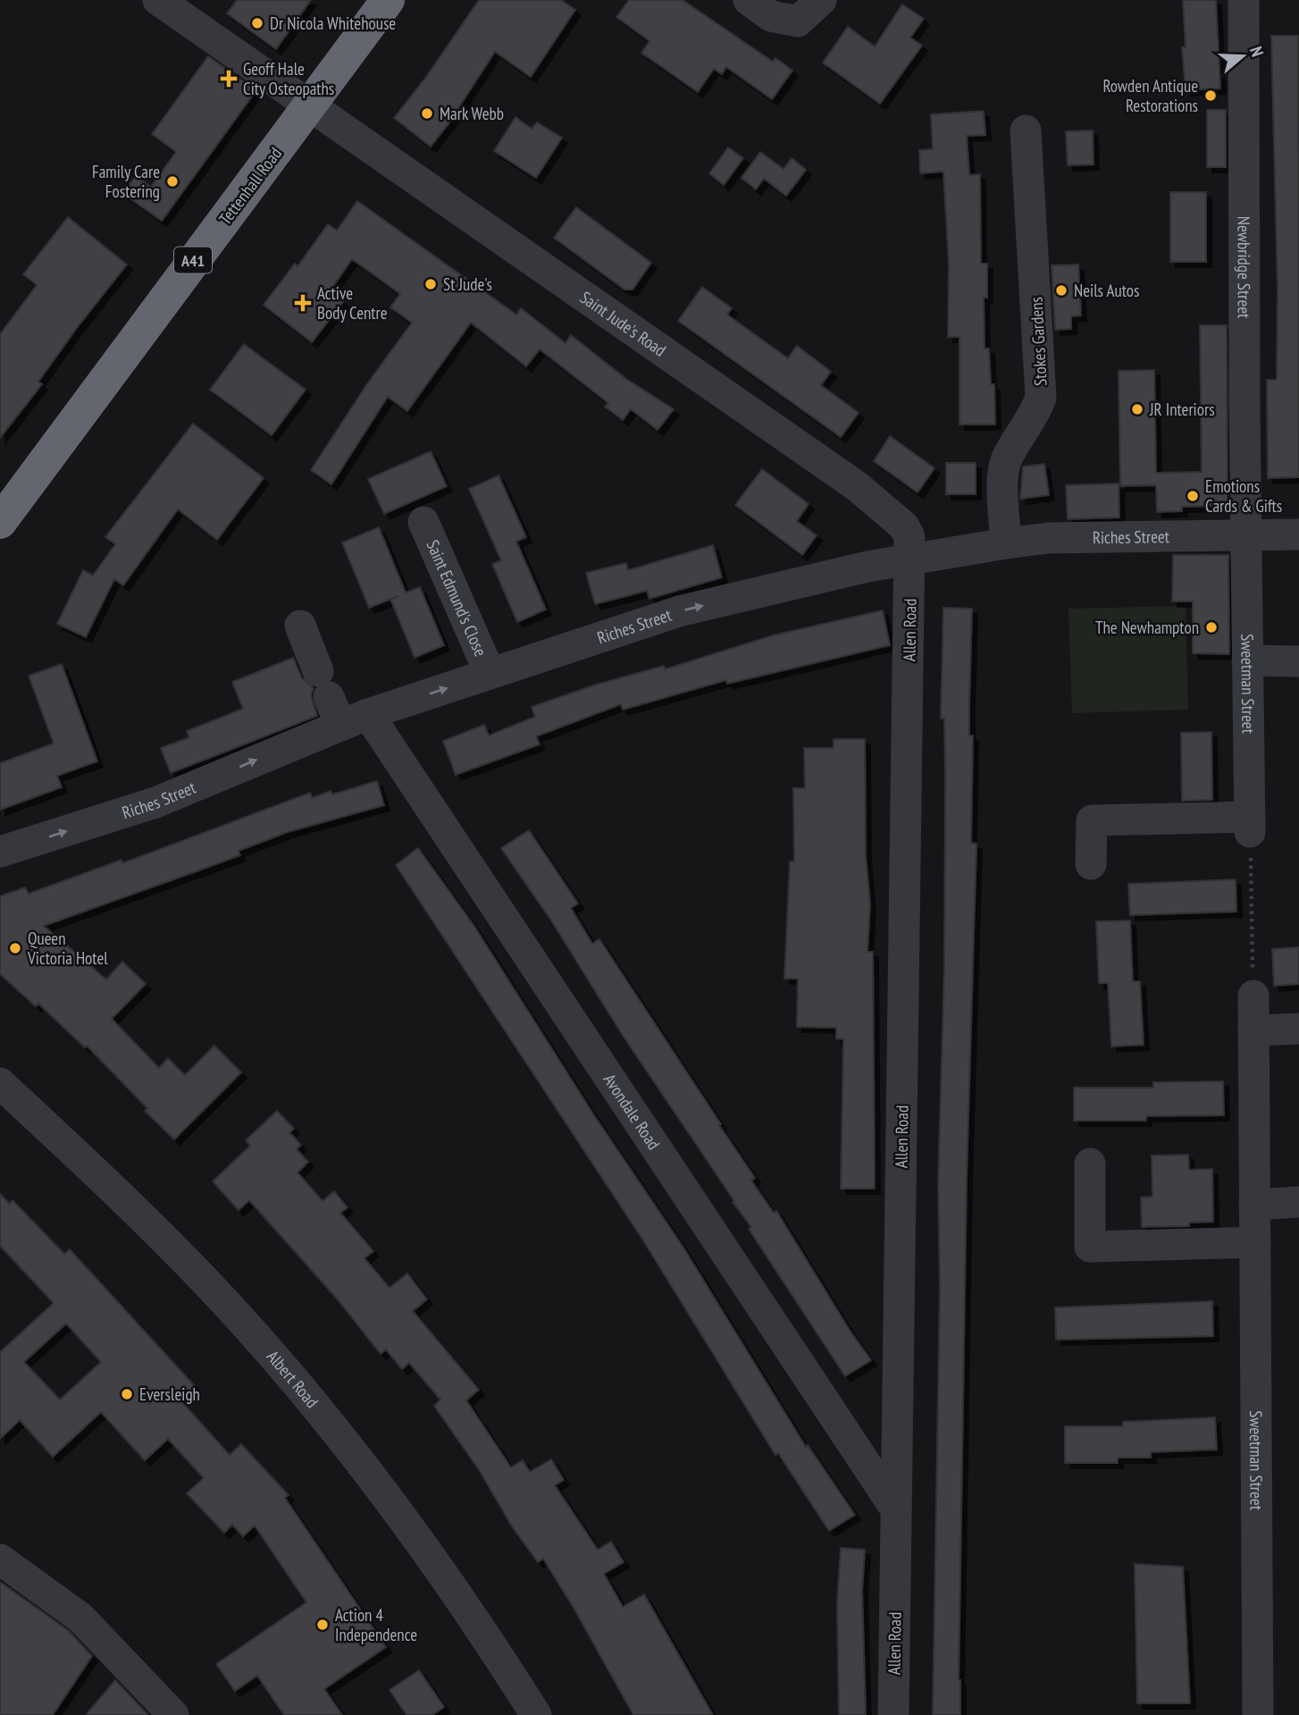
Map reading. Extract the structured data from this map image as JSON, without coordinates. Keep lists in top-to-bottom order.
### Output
{
  "streets": {
    "highway": ["Tettenhall Road", "A41"],
    "street": [
      "Newbridge Street",
      "Saint Jude's Road",
      "Stokes Gardens",
      "Riches Street",
      "Saint Edmund's Close",
      "Allen Road",
      "Sweetman Street",
      "Avondale Road",
      "Albert Road"
    ]
  },
  "crossings": [
    ["Tettenhall Road", "Saint Jude's Road"],
    ["Newbridge Street", "Riches Street"],
    ["Newbridge Street", "Sweetman Street"],
    ["Saint Jude's Road", "Riches Street"],
    ["Saint Jude's Road", "Allen Road"],
    ["Stokes Gardens", "Riches Street"],
    ["Riches Street", "Saint Edmund's Close"],
    ["Riches Street", "Allen Road"],
    ["Riches Street", "Sweetman Street"],
    ["Riches Street", "Avondale Road"],
    ["Allen Road", "Avondale Road"]
  ],
  "one_way": ["Riches Street"],
  "places": {
    "other": [
      "Dr Nicola Whitehouse",
      "Rowden Antique Restorations",
      "Mark Webb",
      "Family Care Fostering",
      "St Jude's",
      "Neils Autos",
      "JR Interiors",
      "Emotions Cards & Gifts",
      "The Newhampton",
      "Queen Victoria Hotel",
      "Eversleigh",
      "Action 4 Independence"
    ],
    "health": ["Geoff Hale City Osteopaths", "Active Body Centre"]
  },
  "north": "right"
}
